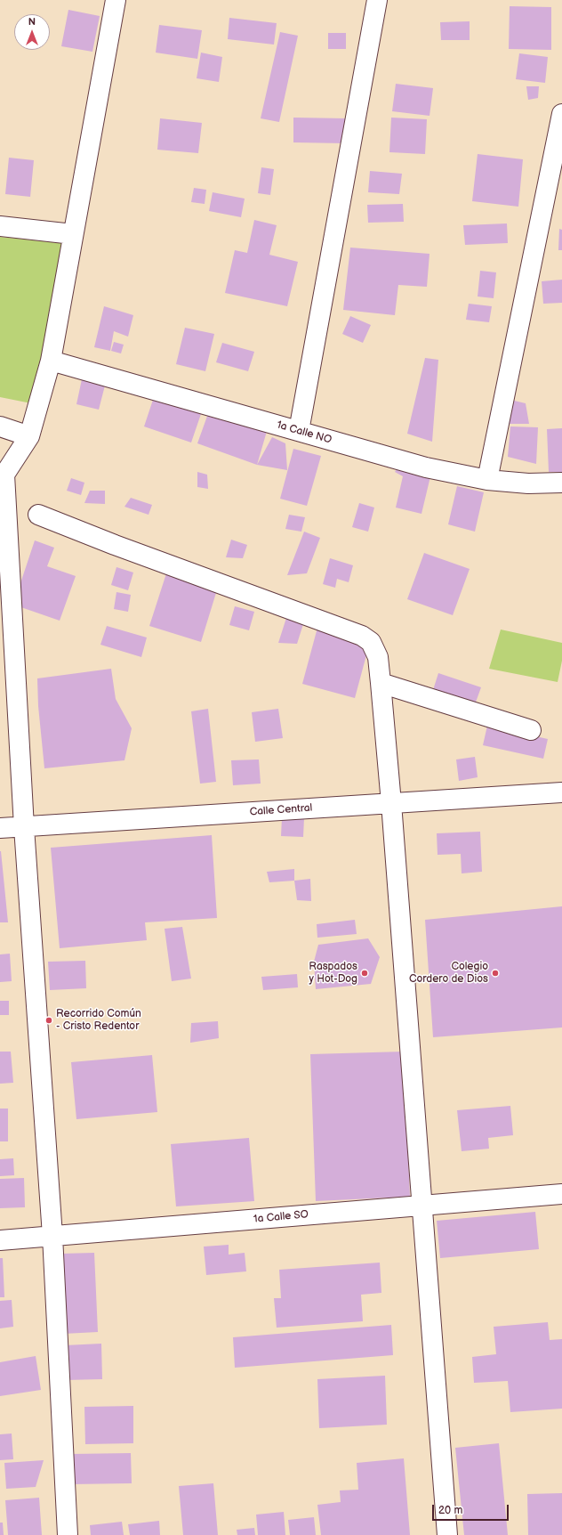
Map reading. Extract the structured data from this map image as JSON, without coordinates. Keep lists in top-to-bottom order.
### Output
{
  "streets": {
    "street": ["1a Calle NO", "Calle Central", "1a Calle SO"]
  },
  "places": ["Raspados y Hot-Dog", "Colegio Cordero de Dios", "Recorrido Común - Cristo Redentor"],
  "scale_bar": "20 m",
  "north": "top"
}
